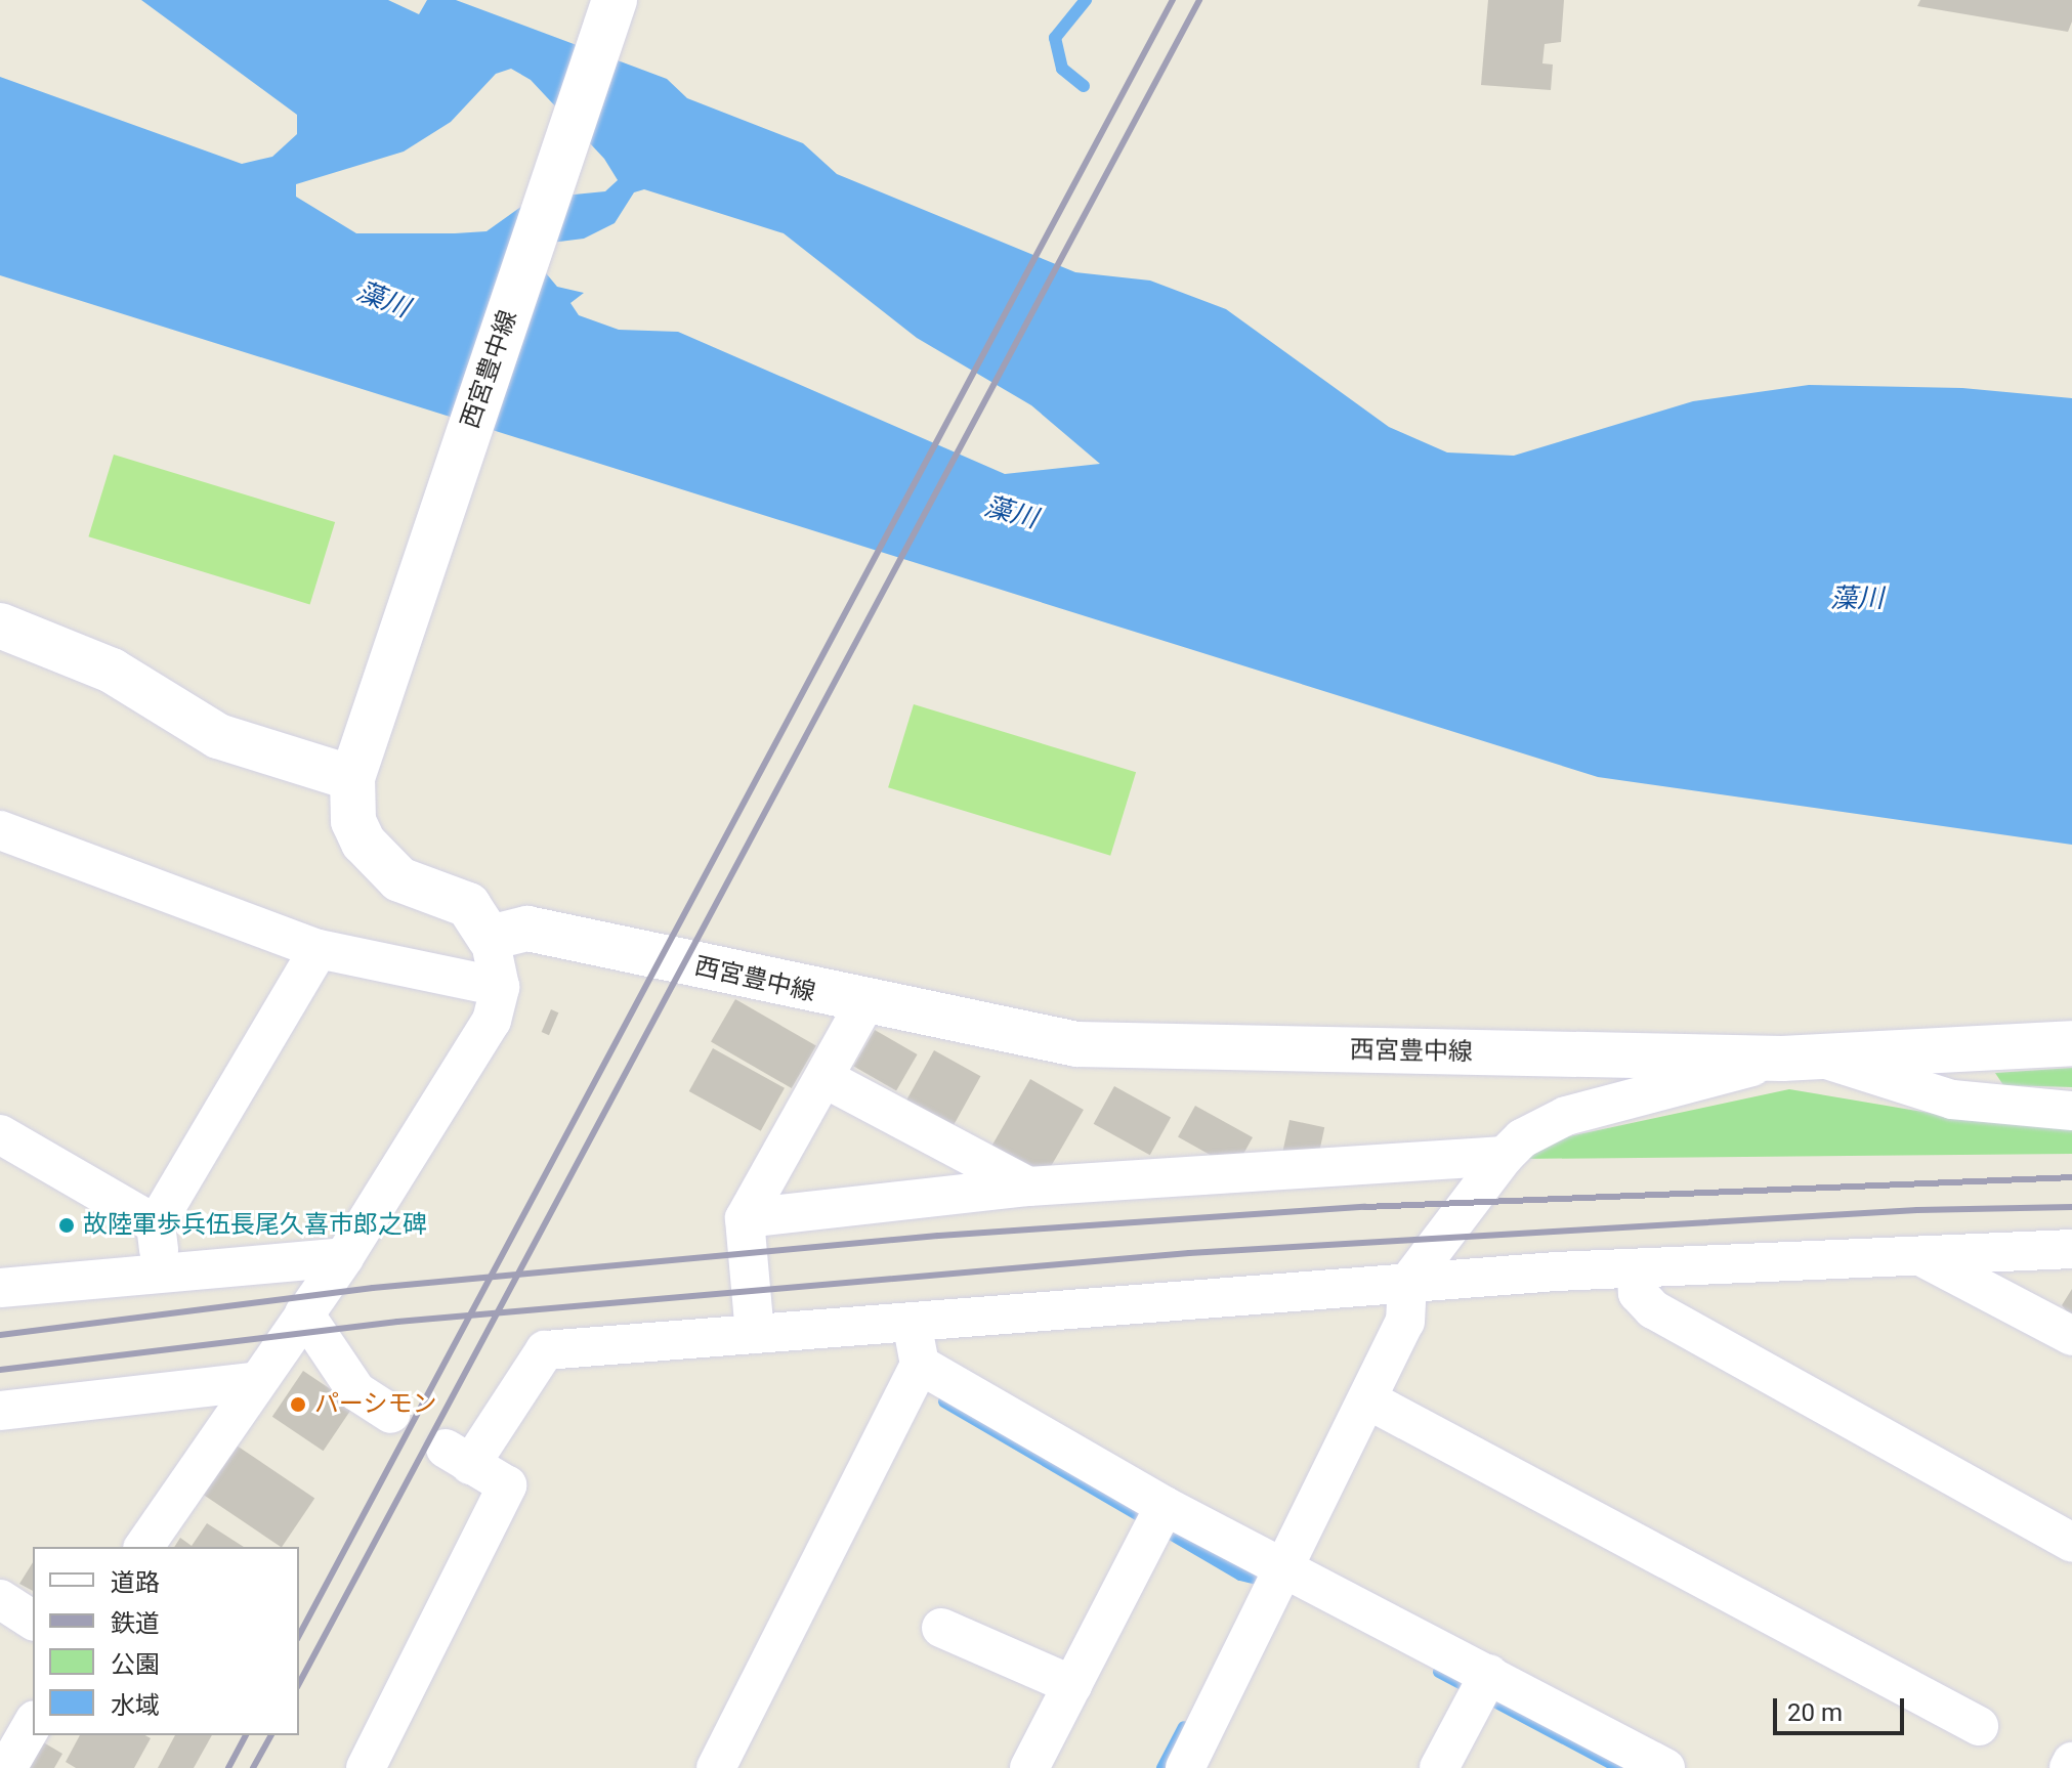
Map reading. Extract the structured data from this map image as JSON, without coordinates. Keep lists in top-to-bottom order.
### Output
{
  "streets": {
    "main road": ["西宮豊中線"]
  },
  "water": ["藻川"],
  "places": ["故陸軍歩兵伍長尾久喜市郎之碑", "パーシモン"],
  "legend": [
    "道路",
    "鉄道",
    "公園",
    "水域"
  ],
  "scale_bar": "20 m"
}
